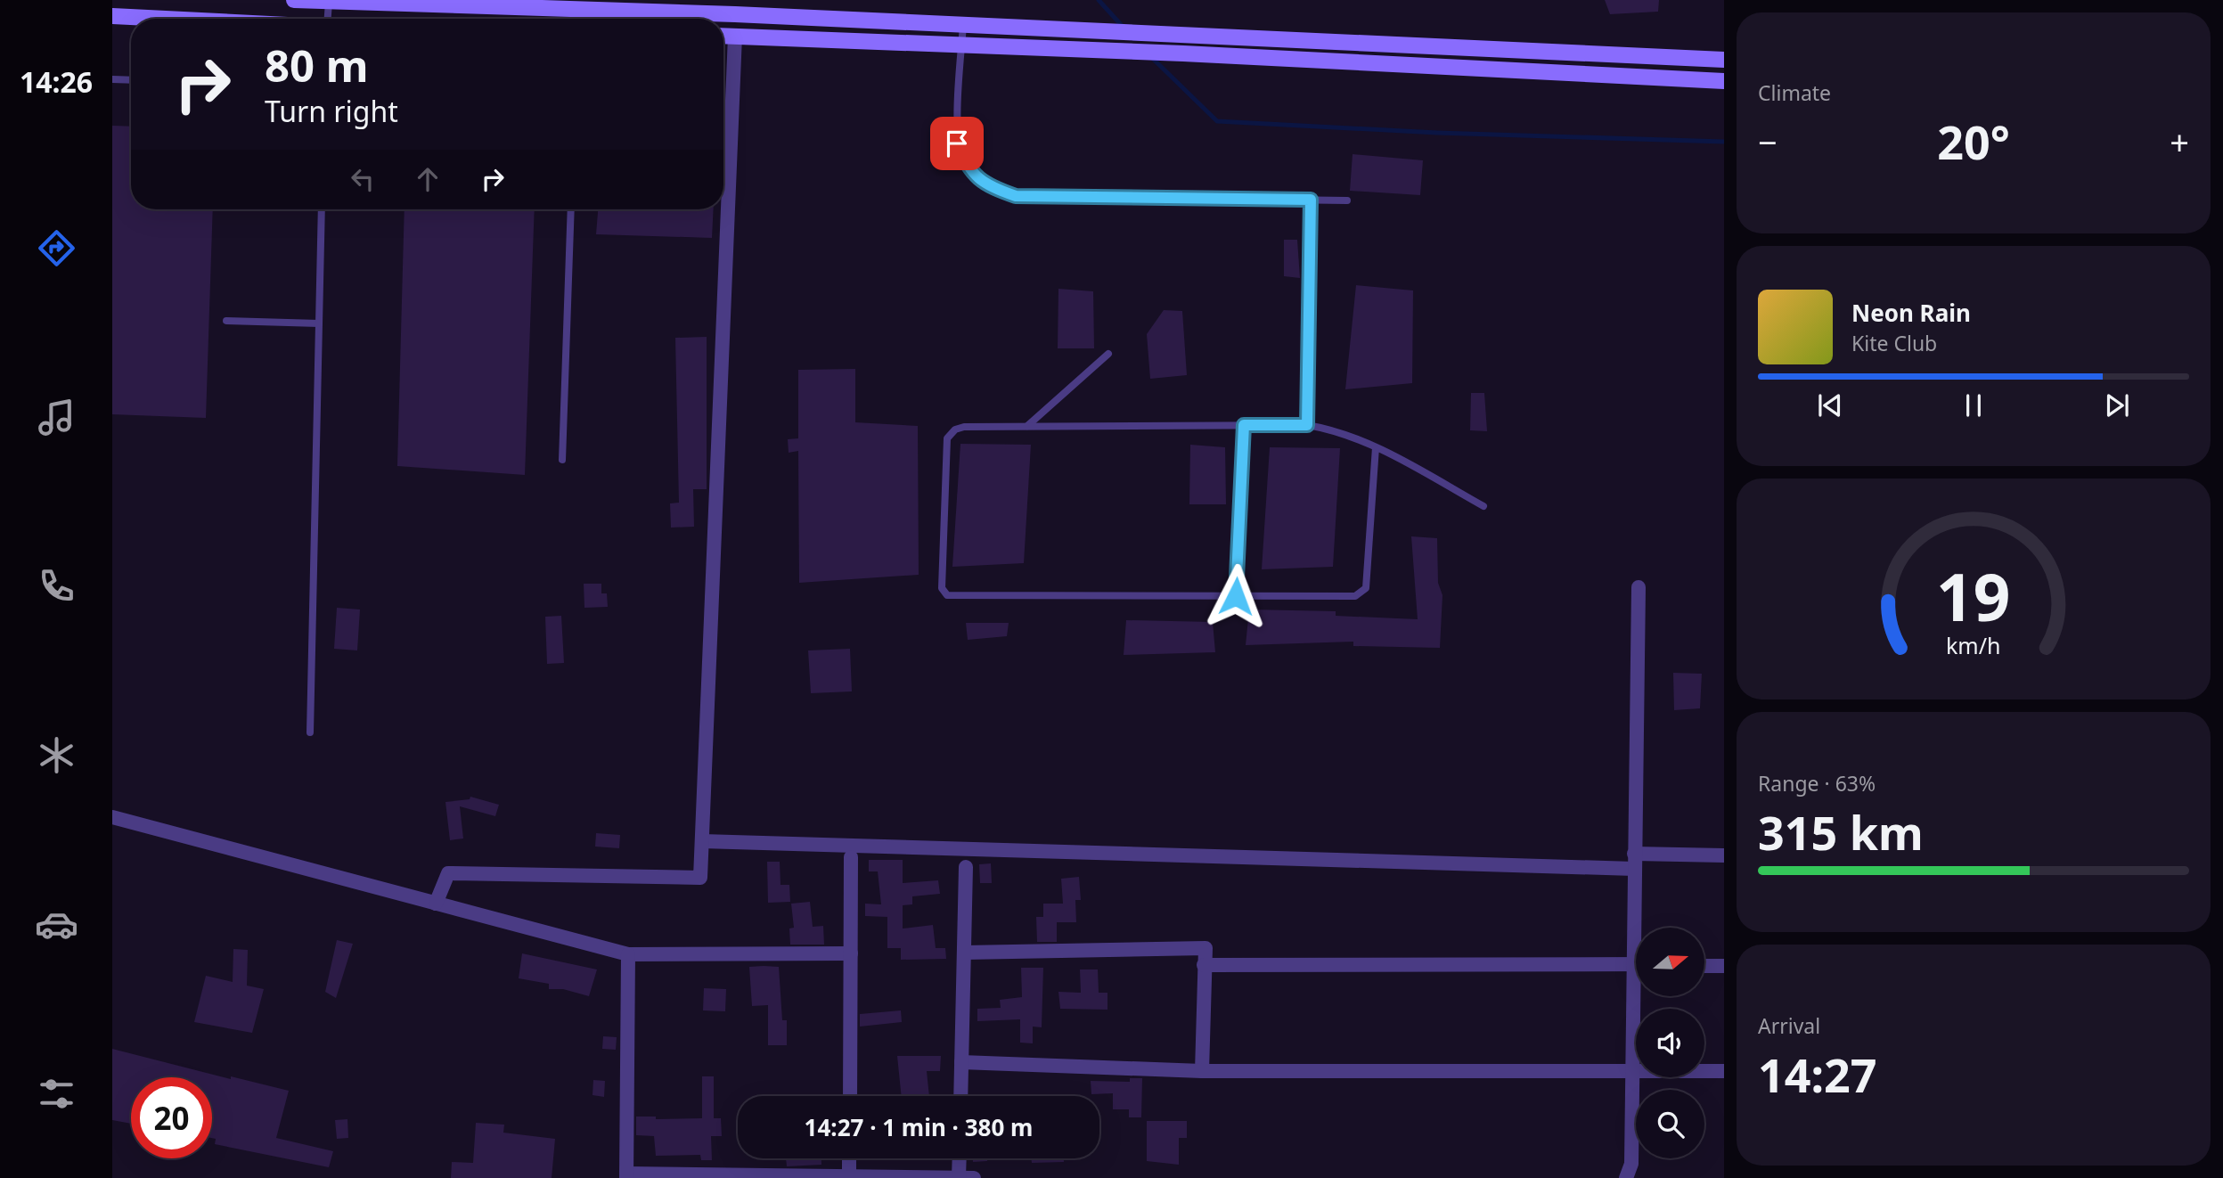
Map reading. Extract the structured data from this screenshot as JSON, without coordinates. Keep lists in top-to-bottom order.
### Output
{
  "north": "right",
  "page": {
    "tabs": "14:26",
    "tile": [
      "Climate",
      ["Range · 63%", "315 km"],
      ["Arrival", "14:27"]
    ],
    "turn": ["80 m", "Turn right"],
    "heat": ["−", "20°", "+"],
    "song": ["Neon Rain", "Kite Club"],
    "limit": "20",
    "trip": "14:27 · 1 min · 380 m",
    "gauge": ["19", "km/h"]
  }
}
